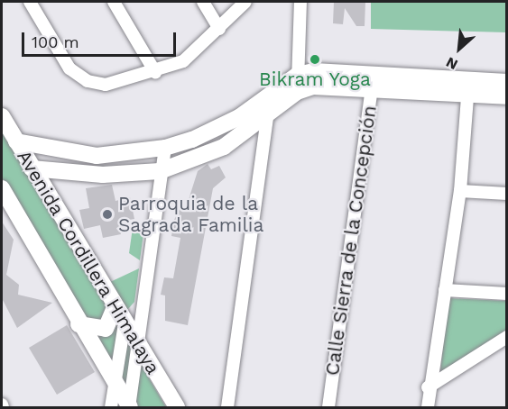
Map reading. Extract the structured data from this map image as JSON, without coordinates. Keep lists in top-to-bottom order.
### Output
{
  "streets": {
    "street": ["Calle Sierra de la Concepción", "Avenida Cordillera Himalaya"]
  },
  "places": ["Bikram Yoga", "Parroquia de la Sagrada Familia"],
  "scale_bar": "100 m",
  "north": "bottom left"
}
